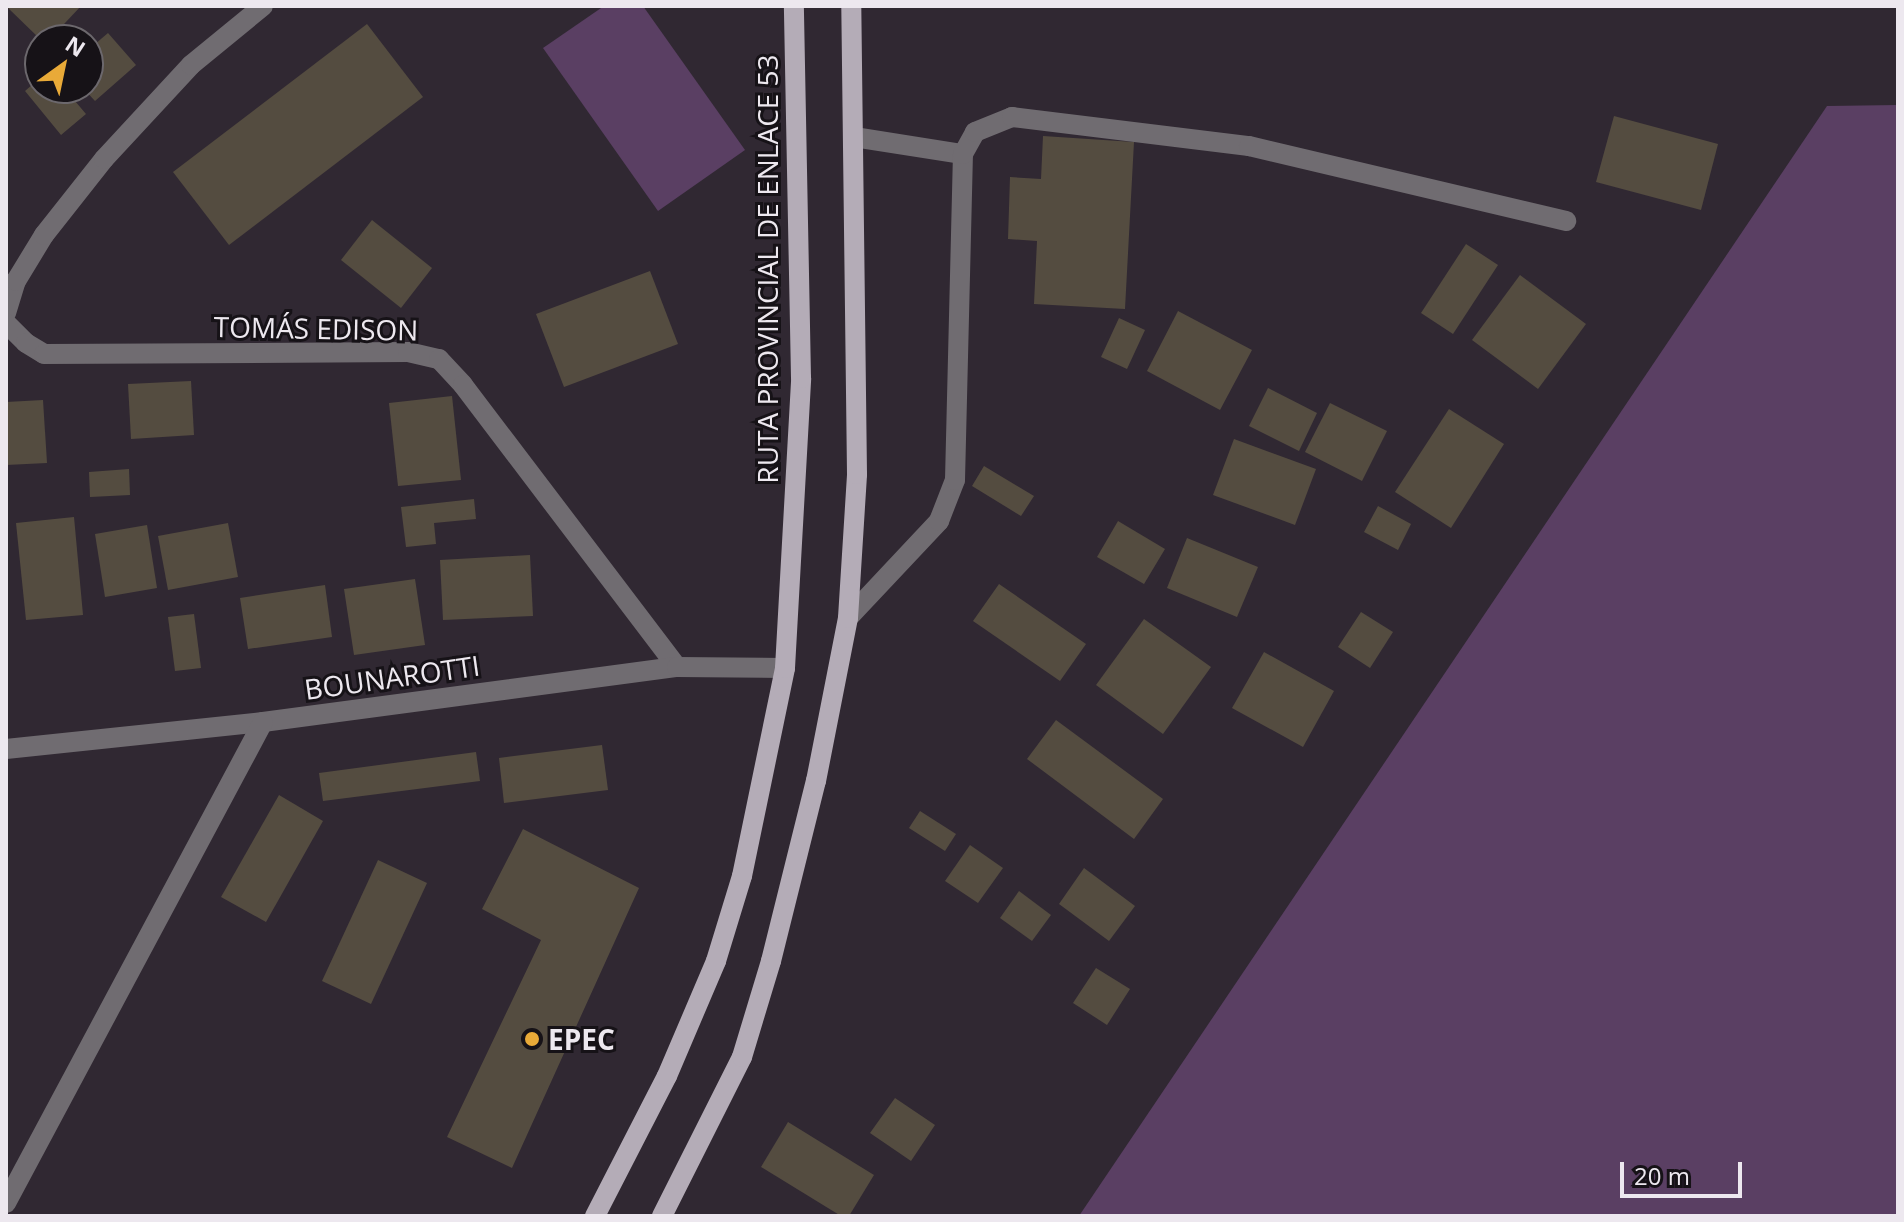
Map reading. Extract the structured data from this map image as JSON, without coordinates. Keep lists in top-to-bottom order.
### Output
{
  "streets": {
    "main road": ["RUTA PROVINCIAL DE ENLACE 53"],
    "street": ["TOMÁS EDISON", "BOUNAROTTI"]
  },
  "crossings": [
    ["RUTA PROVINCIAL DE ENLACE 53", "BOUNAROTTI"],
    ["TOMÁS EDISON", "BOUNAROTTI"]
  ],
  "places": ["EPEC"],
  "scale_bar": "20 m",
  "north": "top right"
}
